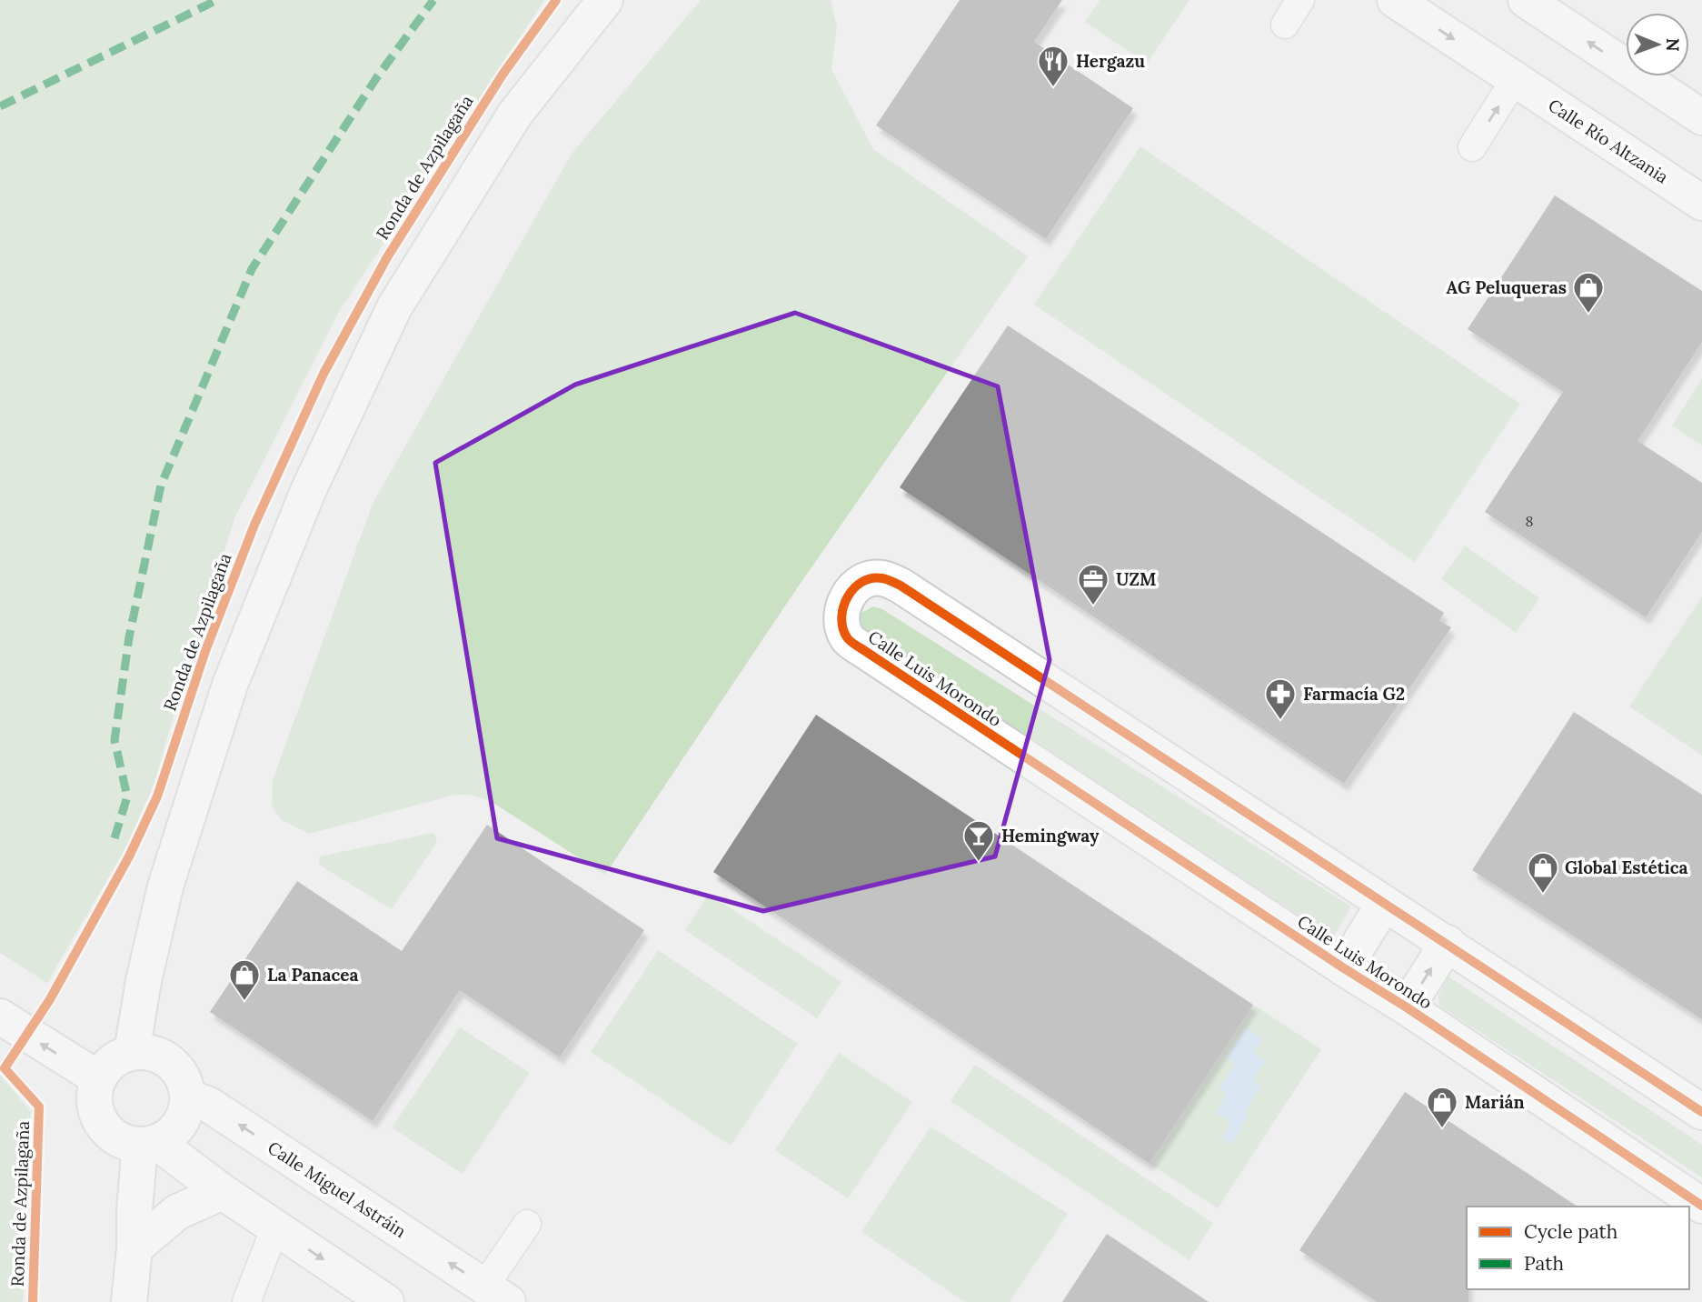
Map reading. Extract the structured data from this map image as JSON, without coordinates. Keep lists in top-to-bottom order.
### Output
{
  "streets": {
    "street": ["Calle Río Altzania", "Calle Luis Morondo", "Calle Miguel Astráin"],
    "cycle path": ["Ronda de Azpilagaña"]
  },
  "one_way": ["Calle Río Altzania"],
  "places": {
    "restaurant": ["Hergazu"],
    "shop": [
      "AG Peluqueras",
      "Global Estética",
      "La Panacea",
      "Marián"
    ],
    "office": ["UZM"],
    "pharmacy": ["Farmacía G2"],
    "bar": ["Hemingway"]
  },
  "house_numbers": ["8"],
  "legend": ["Cycle path", "Path"],
  "north": "right"
}
